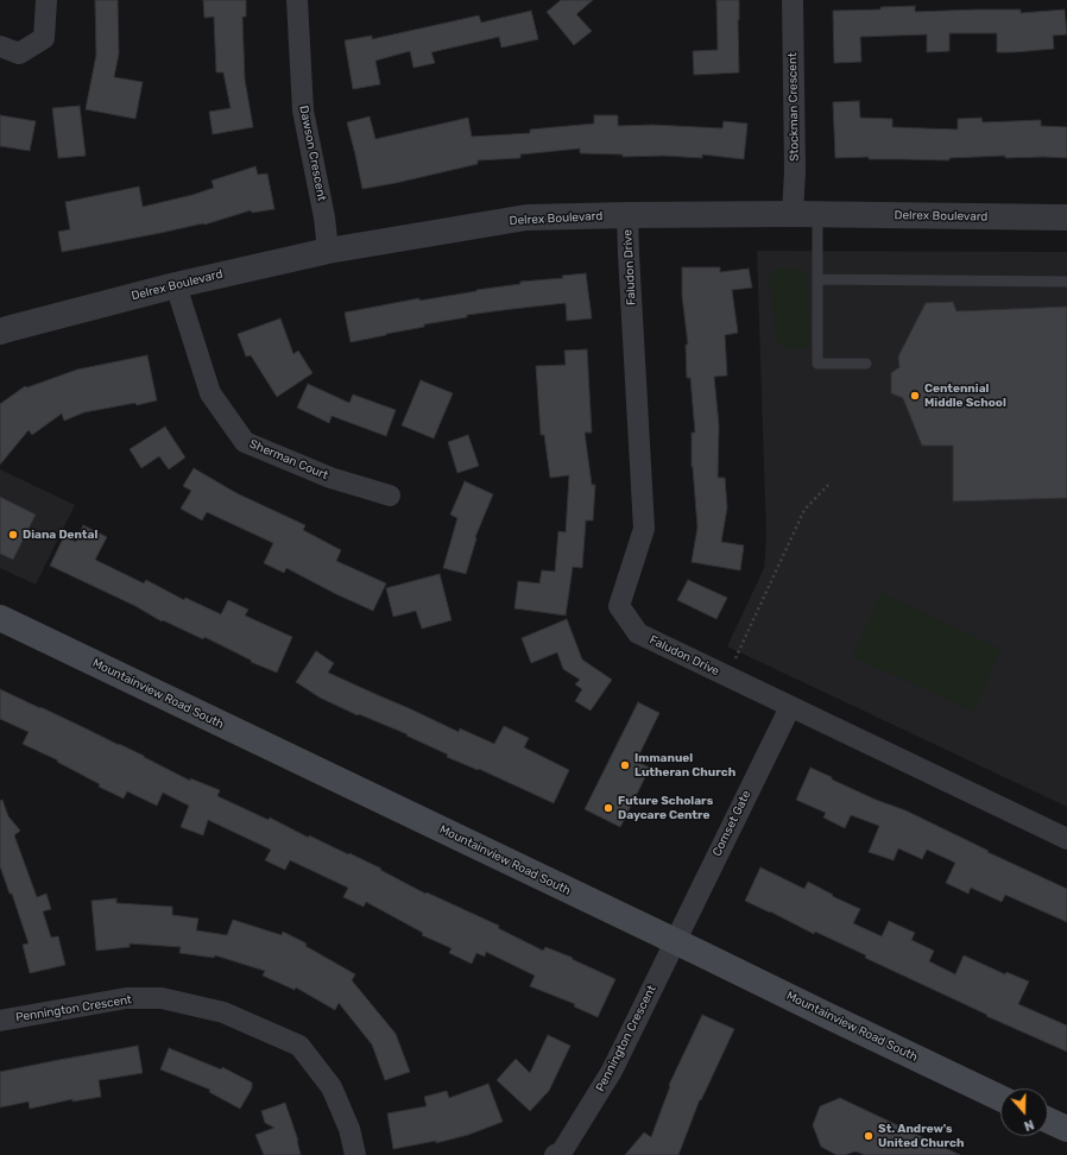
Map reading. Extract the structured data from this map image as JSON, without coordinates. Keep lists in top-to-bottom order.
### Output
{
  "streets": {
    "main road": ["Mountainview Road South"],
    "street": [
      "Stockman Crescent",
      "Dawson Crescent",
      "Delrex Boulevard",
      "Faludon Drive",
      "Sherman Court",
      "Comset Gate",
      "Pennington Crescent"
    ]
  },
  "crossings": [
    ["Stockman Crescent", "Delrex Boulevard"],
    ["Dawson Crescent", "Delrex Boulevard"],
    ["Delrex Boulevard", "Faludon Drive"],
    ["Delrex Boulevard", "Sherman Court"],
    ["Faludon Drive", "Comset Gate"],
    ["Mountainview Road South", "Comset Gate"],
    ["Mountainview Road South", "Pennington Crescent"],
    ["Comset Gate", "Pennington Crescent"]
  ],
  "places": [
    "Centennial Middle School",
    "Diana Dental",
    "Immanuel Lutheran Church",
    "Future Scholars Daycare Centre",
    "St. Andrew's United Church"
  ],
  "north": "bottom"
}
